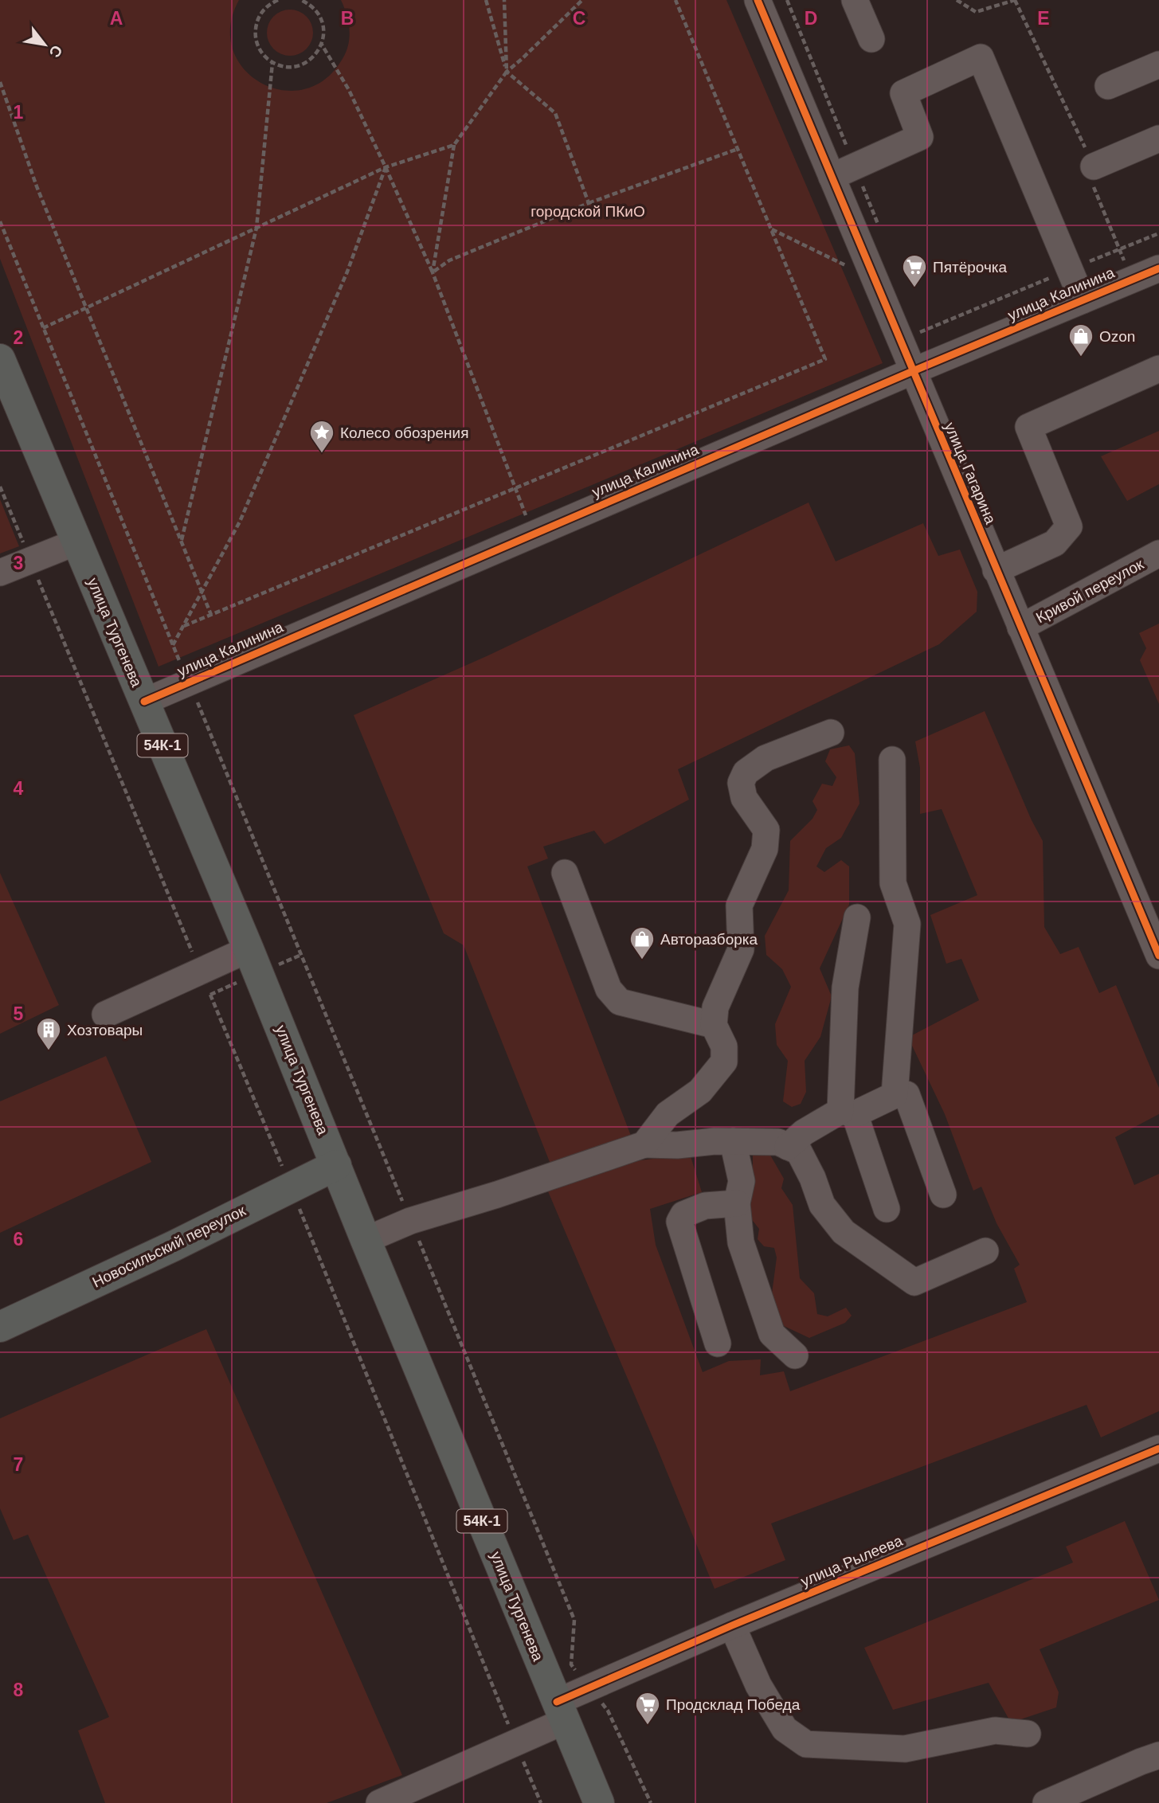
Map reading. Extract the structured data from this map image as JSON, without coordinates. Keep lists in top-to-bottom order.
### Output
{
  "streets": {
    "main road": ["улица Тургенева", "54К-1", "Новосильский переулок"],
    "street": [
      "улица Калинина",
      "улица Гагарина",
      "Кривой переулок",
      "улица Рылеева"
    ]
  },
  "crossings": [
    ["улица Калинина", "улица Гагарина"],
    ["улица Калинина", "улица Тургенева"],
    ["улица Гагарина", "Кривой переулок"],
    ["улица Тургенева", "Новосильский переулок"],
    ["улица Тургенева", "улица Рылеева"]
  ],
  "parks": ["городской ПКиО"],
  "places": {
    "supermarket": ["Пятёрочка", "Продсклад Победа"],
    "shop": ["Ozon", "Авторазборка"],
    "place": ["Колесо обозрения"],
    "building": ["Хозтовары"]
  },
  "north": "bottom right",
  "grid": {
    "columns": [
      "A",
      "B",
      "C",
      "D",
      "E"
    ],
    "rows": [
      "1",
      "2",
      "3",
      "4",
      "5",
      "6",
      "7",
      "8"
    ]
  }
}
